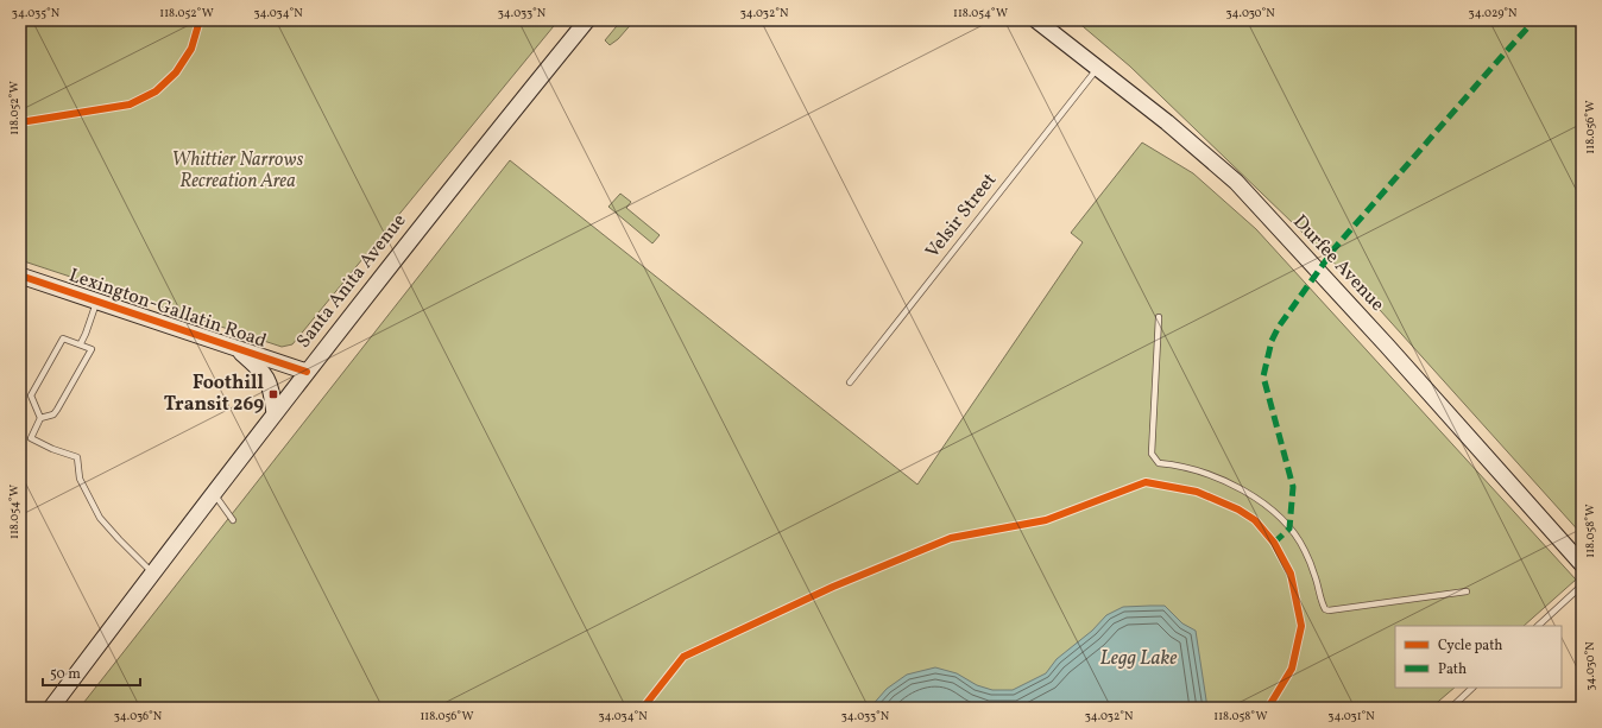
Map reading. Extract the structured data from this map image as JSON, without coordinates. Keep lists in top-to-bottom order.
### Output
{
  "streets": {
    "main road": ["Durfee Avenue", "Santa Anita Avenue", "Lexington-Gallatin Road"],
    "lane": ["Velsir Street"]
  },
  "crossings": [
    ["Velsir Street", "Durfee Avenue"],
    ["Santa Anita Avenue", "Lexington-Gallatin Road"]
  ],
  "water": ["Legg Lake"],
  "parks": ["Whittier Narrows Recreation Area"],
  "places": {
    "transit": ["Foothill Transit 269"]
  },
  "legend": ["Cycle path", "Path"],
  "scale_bar": "50 m",
  "coordinates": [
    "34.035°N",
    "118.052°W",
    "34.034°N",
    "34.033°N",
    "34.032°N",
    "118.054°W",
    "34.030°N",
    "34.029°N",
    "118.056°W",
    "118.058°W",
    "34.036°N",
    "34.031°N"
  ]
}
